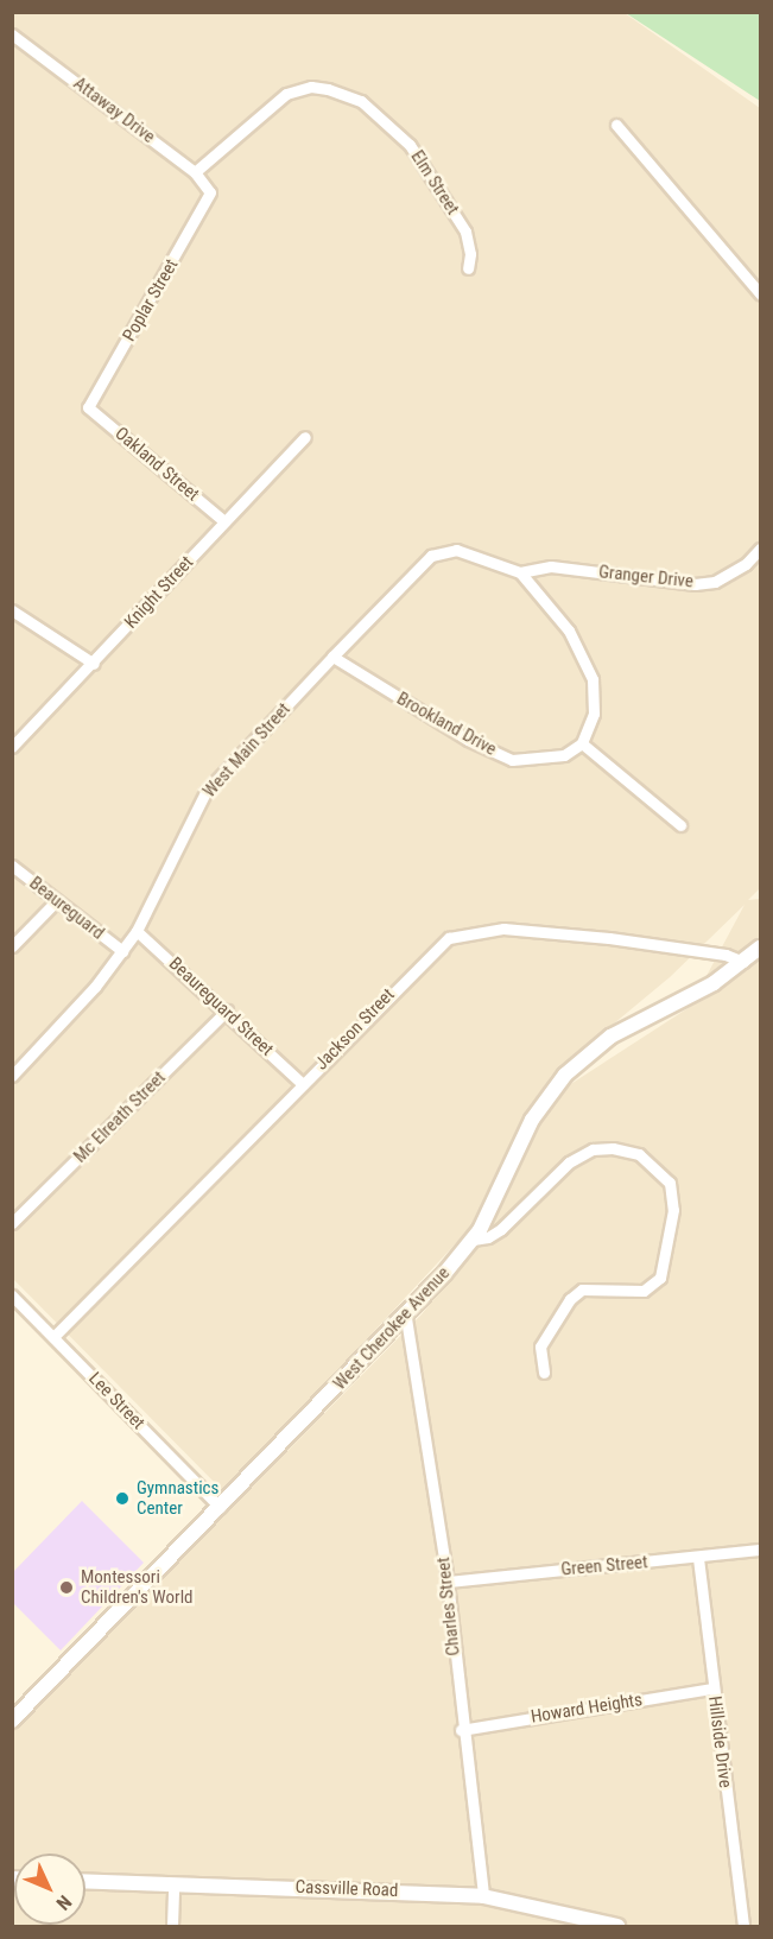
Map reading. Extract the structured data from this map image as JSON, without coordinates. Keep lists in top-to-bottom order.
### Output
{
  "streets": {
    "main road": ["West Cherokee Avenue", "Cassville Road"],
    "street": [
      "Attaway Drive",
      "Elm Street",
      "Poplar Street",
      "Oakland Street",
      "Granger Drive",
      "Knight Street",
      "Brookland Drive",
      "West Main Street",
      "Beaureguard",
      "Beaureguard Street",
      "Jackson Street",
      "Mc Elreath Street",
      "Lee Street",
      "Green Street",
      "Charles Street",
      "Howard Heights",
      "Hillside Drive"
    ]
  },
  "crossings": [
    ["Attaway Drive", "Elm Street"],
    ["Attaway Drive", "Poplar Street"],
    ["Poplar Street", "Oakland Street"],
    ["Oakland Street", "Knight Street"],
    ["Granger Drive", "West Main Street"],
    ["Brookland Drive", "West Main Street"],
    ["West Main Street", "Beaureguard"],
    ["West Main Street", "Beaureguard Street"],
    ["Beaureguard Street", "Jackson Street"],
    ["Beaureguard Street", "Mc Elreath Street"],
    ["Jackson Street", "West Cherokee Avenue"],
    ["Jackson Street", "Lee Street"],
    ["West Cherokee Avenue", "Lee Street"],
    ["West Cherokee Avenue", "Charles Street"],
    ["Green Street", "Charles Street"],
    ["Green Street", "Hillside Drive"],
    ["Charles Street", "Howard Heights"],
    ["Charles Street", "Cassville Road"],
    ["Howard Heights", "Hillside Drive"]
  ],
  "places": ["Gymnastics Center", "Montessori Children's World"],
  "north": "bottom right"
}
